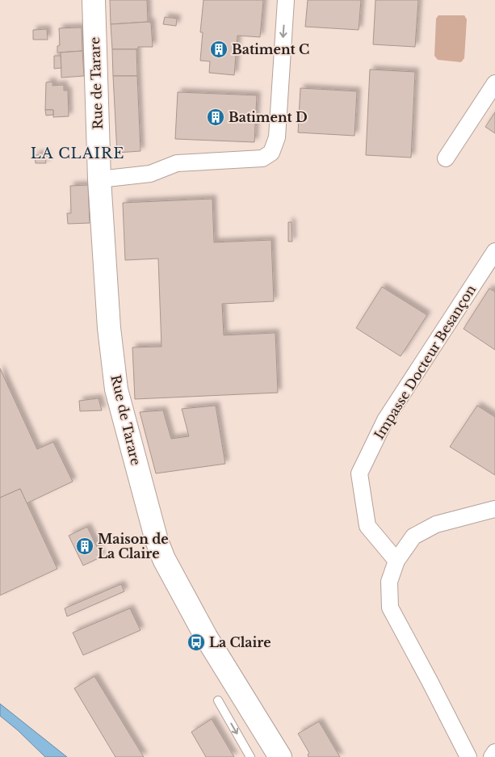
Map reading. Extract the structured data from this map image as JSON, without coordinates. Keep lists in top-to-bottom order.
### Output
{
  "streets": {
    "main road": ["Rue de Tarare"],
    "street": ["Impasse Docteur Besançon"]
  },
  "districts": ["LA CLAIRE"],
  "places": {
    "building": ["Batiment C", "Batiment D", "Maison de La Claire"],
    "bus stop": ["La Claire"]
  }
}
